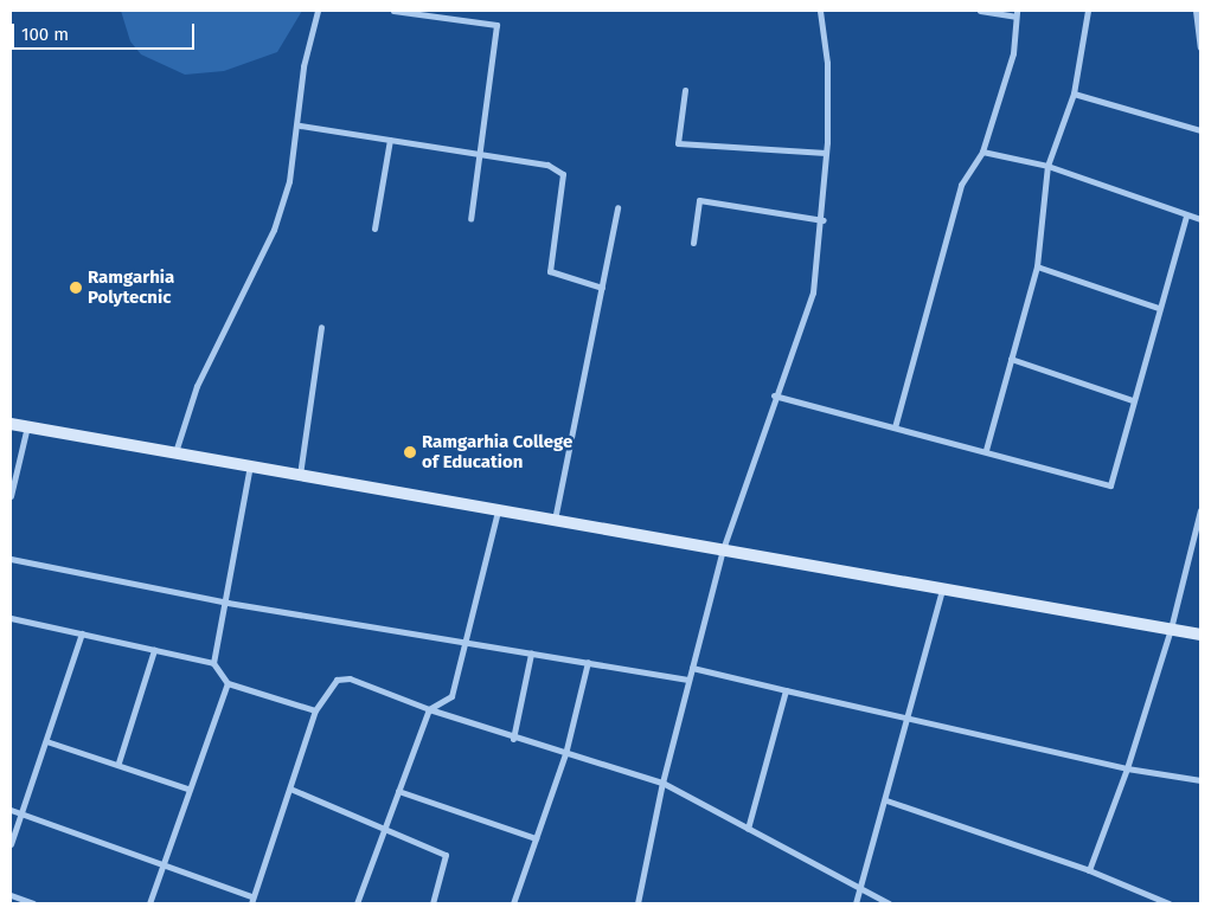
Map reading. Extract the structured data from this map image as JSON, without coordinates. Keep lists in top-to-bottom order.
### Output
{
  "places": ["Ramgarhia Polytecnic", "Ramgarhia College of Education"],
  "scale_bar": "100 m"
}
